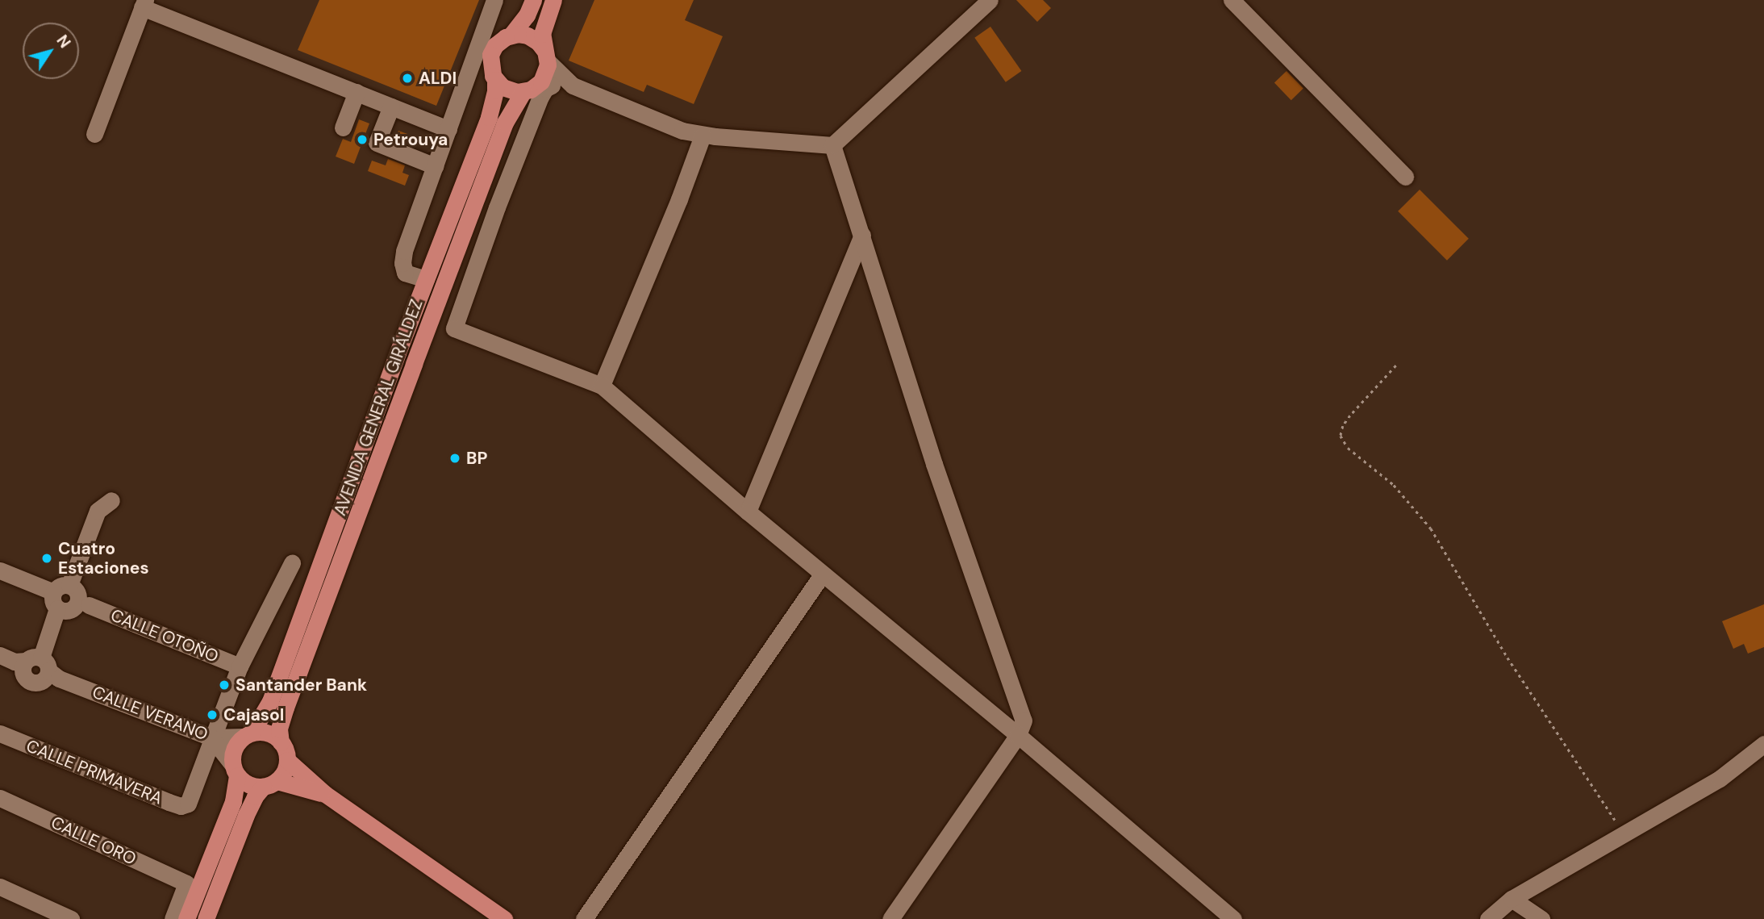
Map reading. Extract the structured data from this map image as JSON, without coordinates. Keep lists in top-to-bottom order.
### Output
{
  "streets": {
    "main road": ["AVENIDA GENERAL GIRÁLDEZ"],
    "street": [
      "CALLE OTOÑO",
      "CALLE VERANO",
      "CALLE PRIMAVERA",
      "CALLE ORO"
    ]
  },
  "crossings": [
    ["AVENIDA GENERAL GIRÁLDEZ", "CALLE VERANO"],
    ["CALLE VERANO", "CALLE PRIMAVERA"]
  ],
  "places": [
    "ALDI",
    "Petrouya",
    "BP",
    "Cuatro Estaciones",
    "Santander Bank",
    "Cajasol"
  ],
  "north": "top right"
}
